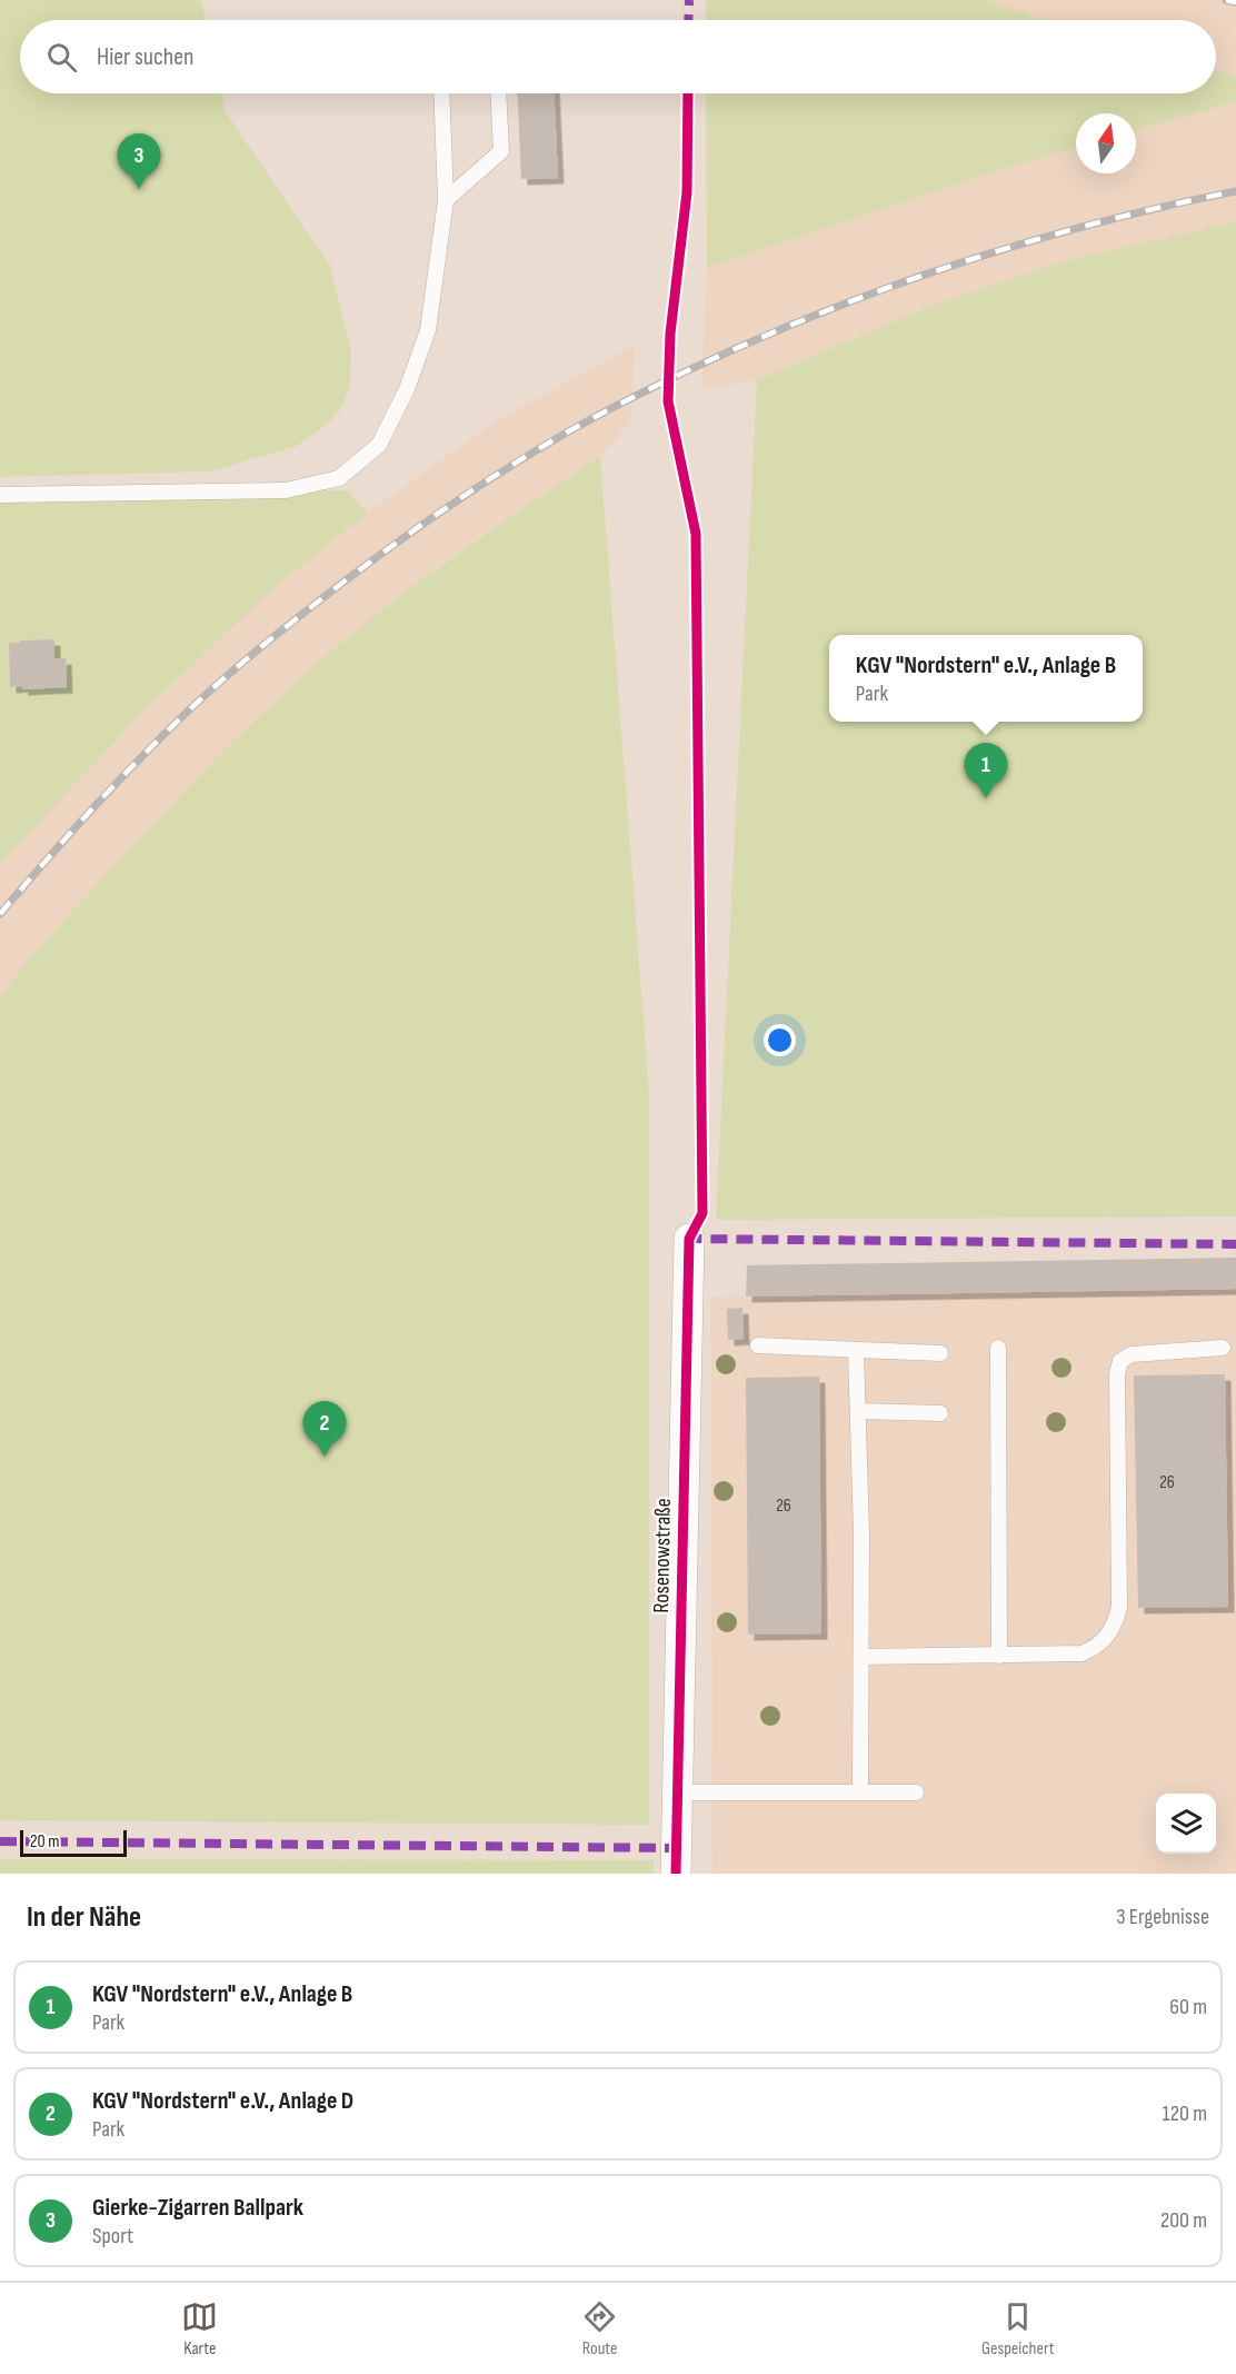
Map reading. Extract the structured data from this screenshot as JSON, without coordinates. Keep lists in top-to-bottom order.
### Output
{
  "streets": {
    "street": ["Rosenowstraße"]
  },
  "house_numbers": ["26", "26"],
  "scale_bar": "20 m",
  "north": "top",
  "page": {
    "search": "Hier suchen",
    "pins": ["3", "1", "2"],
    "popup": ["KGV \"Nordstern\" e.V., Anlage B", "Park"],
    "scale": "20 m",
    "heading": ["In der Nähe", "3 Ergebnisse"],
    "list": [
      {
        "mark": "1",
        "name": "KGV \"Nordstern\" e.V., Anlage B",
        "note": "Park",
        "value": "60 m"
      },
      {
        "mark": "2",
        "name": "KGV \"Nordstern\" e.V., Anlage D",
        "note": "Park",
        "value": "120 m"
      },
      {
        "mark": "3",
        "name": "Gierke-Zigarren Ballpark",
        "note": "Sport",
        "value": "200 m"
      }
    ],
    "nav": ["Karte", "Route", "Gespeichert"]
  }
}
